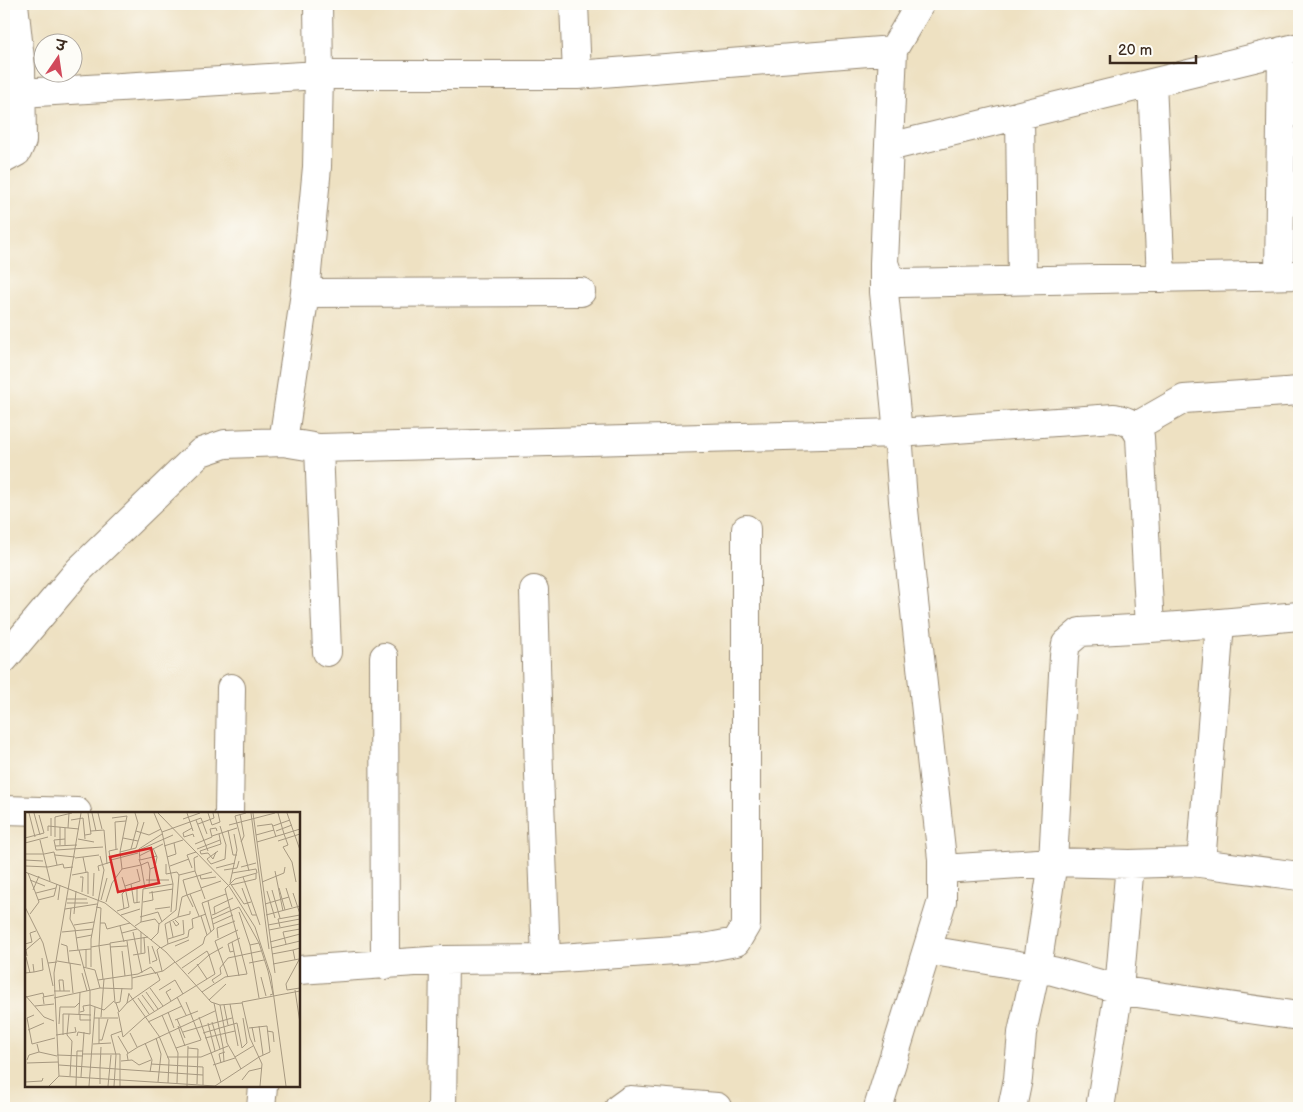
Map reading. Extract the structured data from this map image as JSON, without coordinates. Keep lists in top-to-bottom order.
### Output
{
  "scale_bar": "20 m",
  "north": "top"
}
